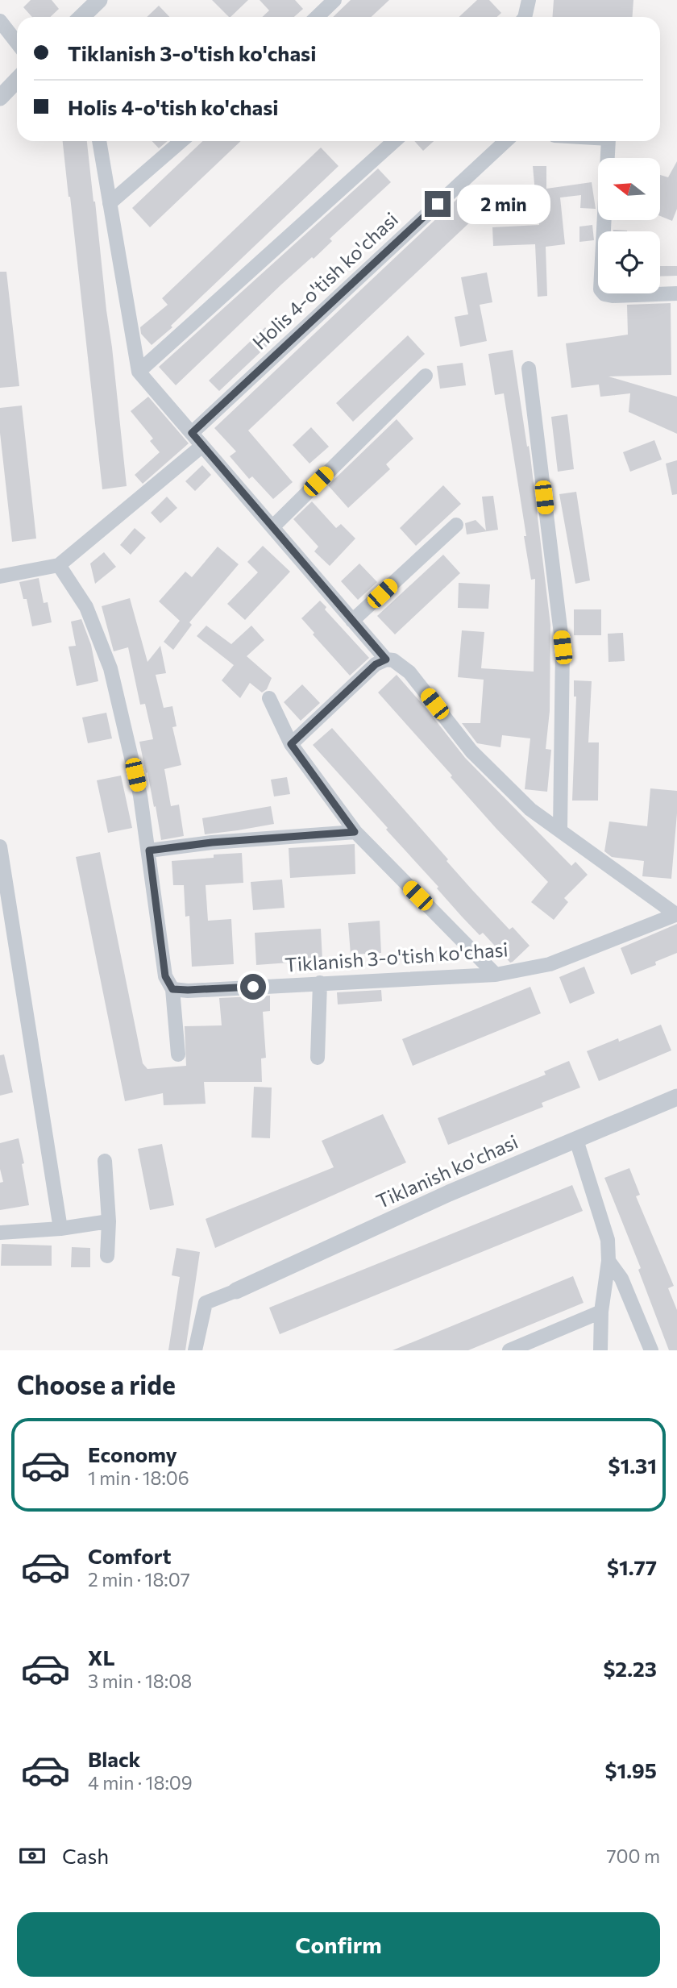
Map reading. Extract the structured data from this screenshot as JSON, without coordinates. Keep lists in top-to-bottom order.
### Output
{
  "streets": {
    "street": ["Holis 4-o'tish ko'chasi", "Tiklanish 3-o'tish ko'chasi", "Tiklanish ko'chasi"]
  },
  "north": "left",
  "page": {
    "banner": ["Tiklanish 3-o'tish ko'chasi", "Holis 4-o'tish ko'chasi"],
    "bubble": "2 min",
    "heading": "Choose a ride",
    "list": [
      {
        "name": "Economy",
        "note": "1 min · 18:06",
        "value": "$1.31"
      },
      {
        "name": "Comfort",
        "note": "2 min · 18:07",
        "value": "$1.77"
      },
      {
        "name": "XL",
        "note": "3 min · 18:08",
        "value": "$2.23"
      },
      {
        "name": "Black",
        "note": "4 min · 18:09",
        "value": "$1.95"
      }
    ],
    "pay": ["Cash", "700 m"],
    "buttons": "Confirm"
  }
}
